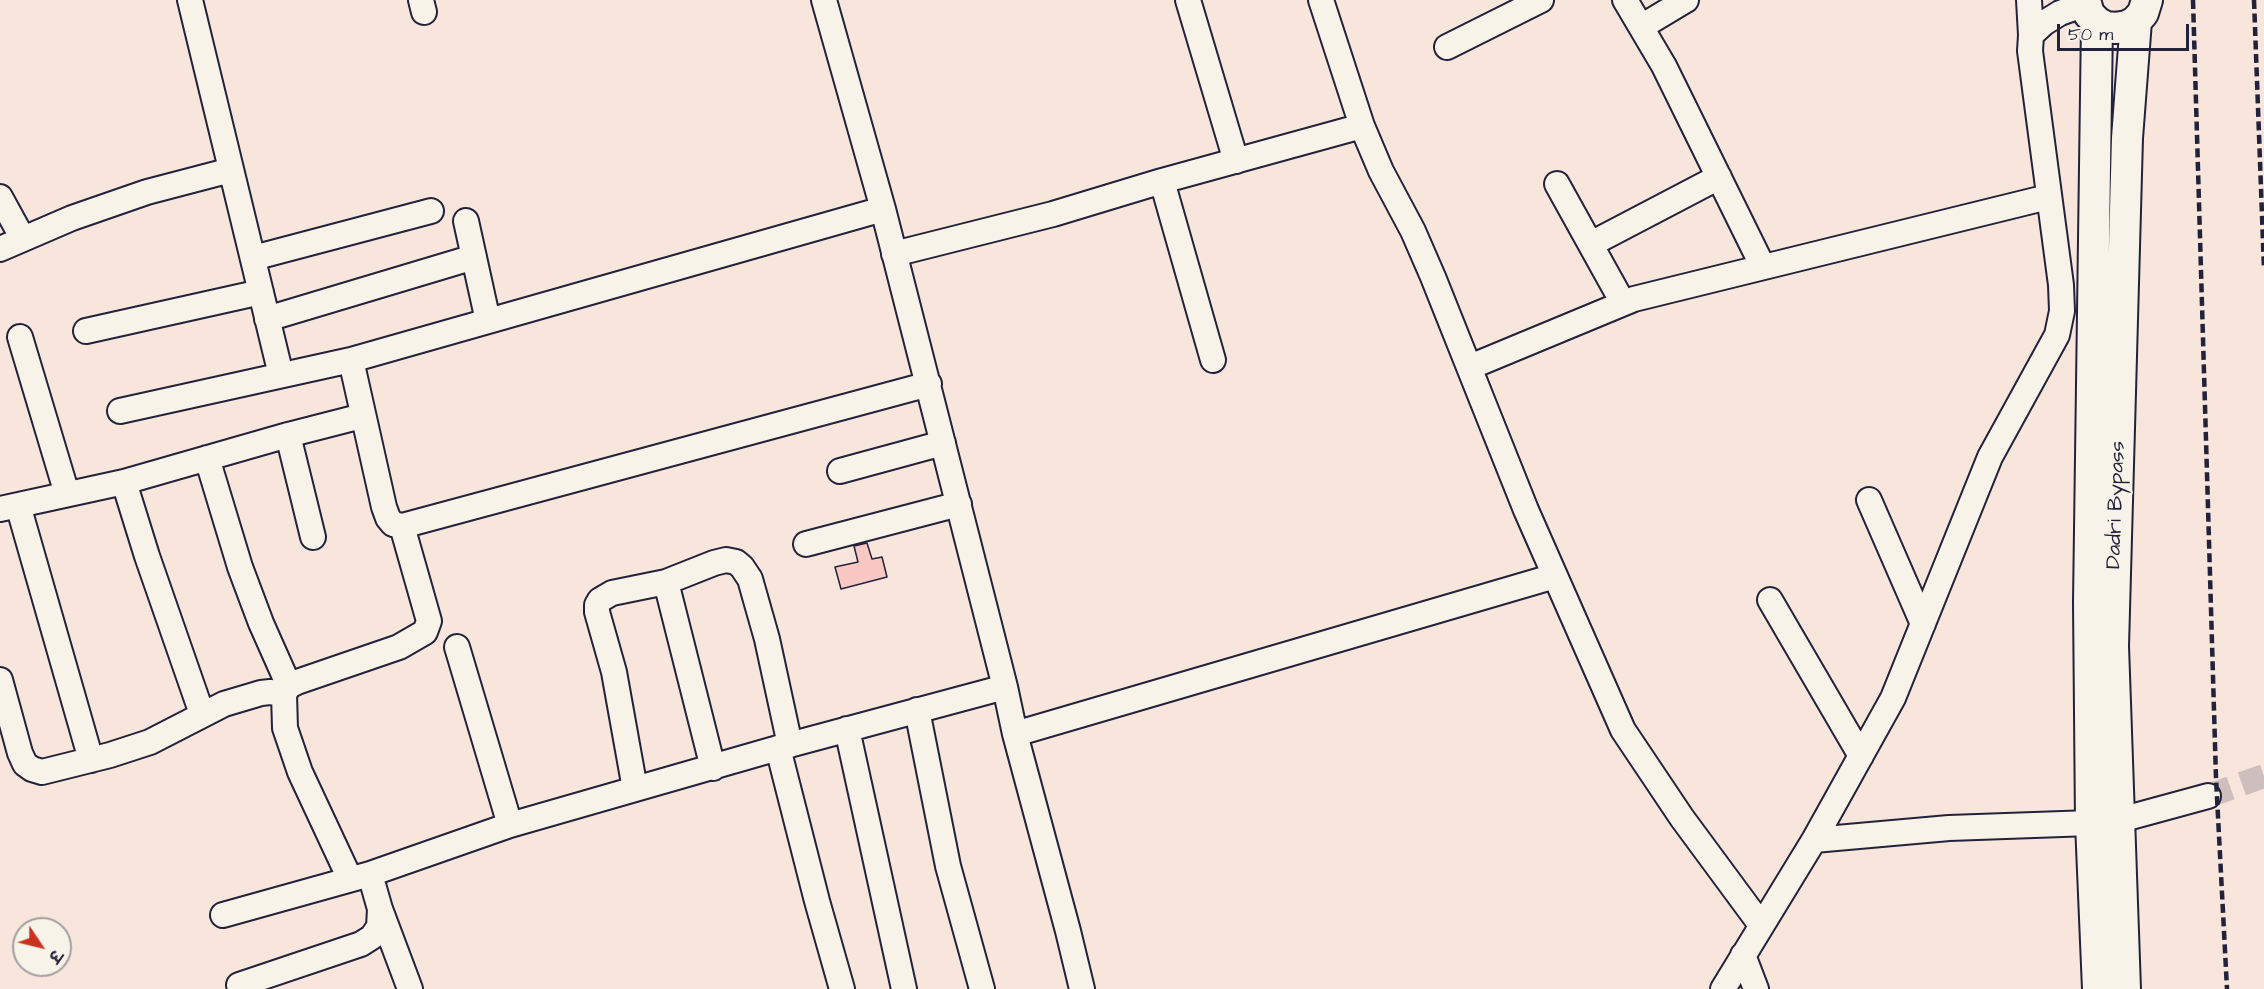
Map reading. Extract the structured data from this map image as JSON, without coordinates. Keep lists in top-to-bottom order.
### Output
{
  "streets": {
    "main road": ["Dadri Bypass"]
  },
  "scale_bar": "50 m",
  "north": "bottom right"
}
